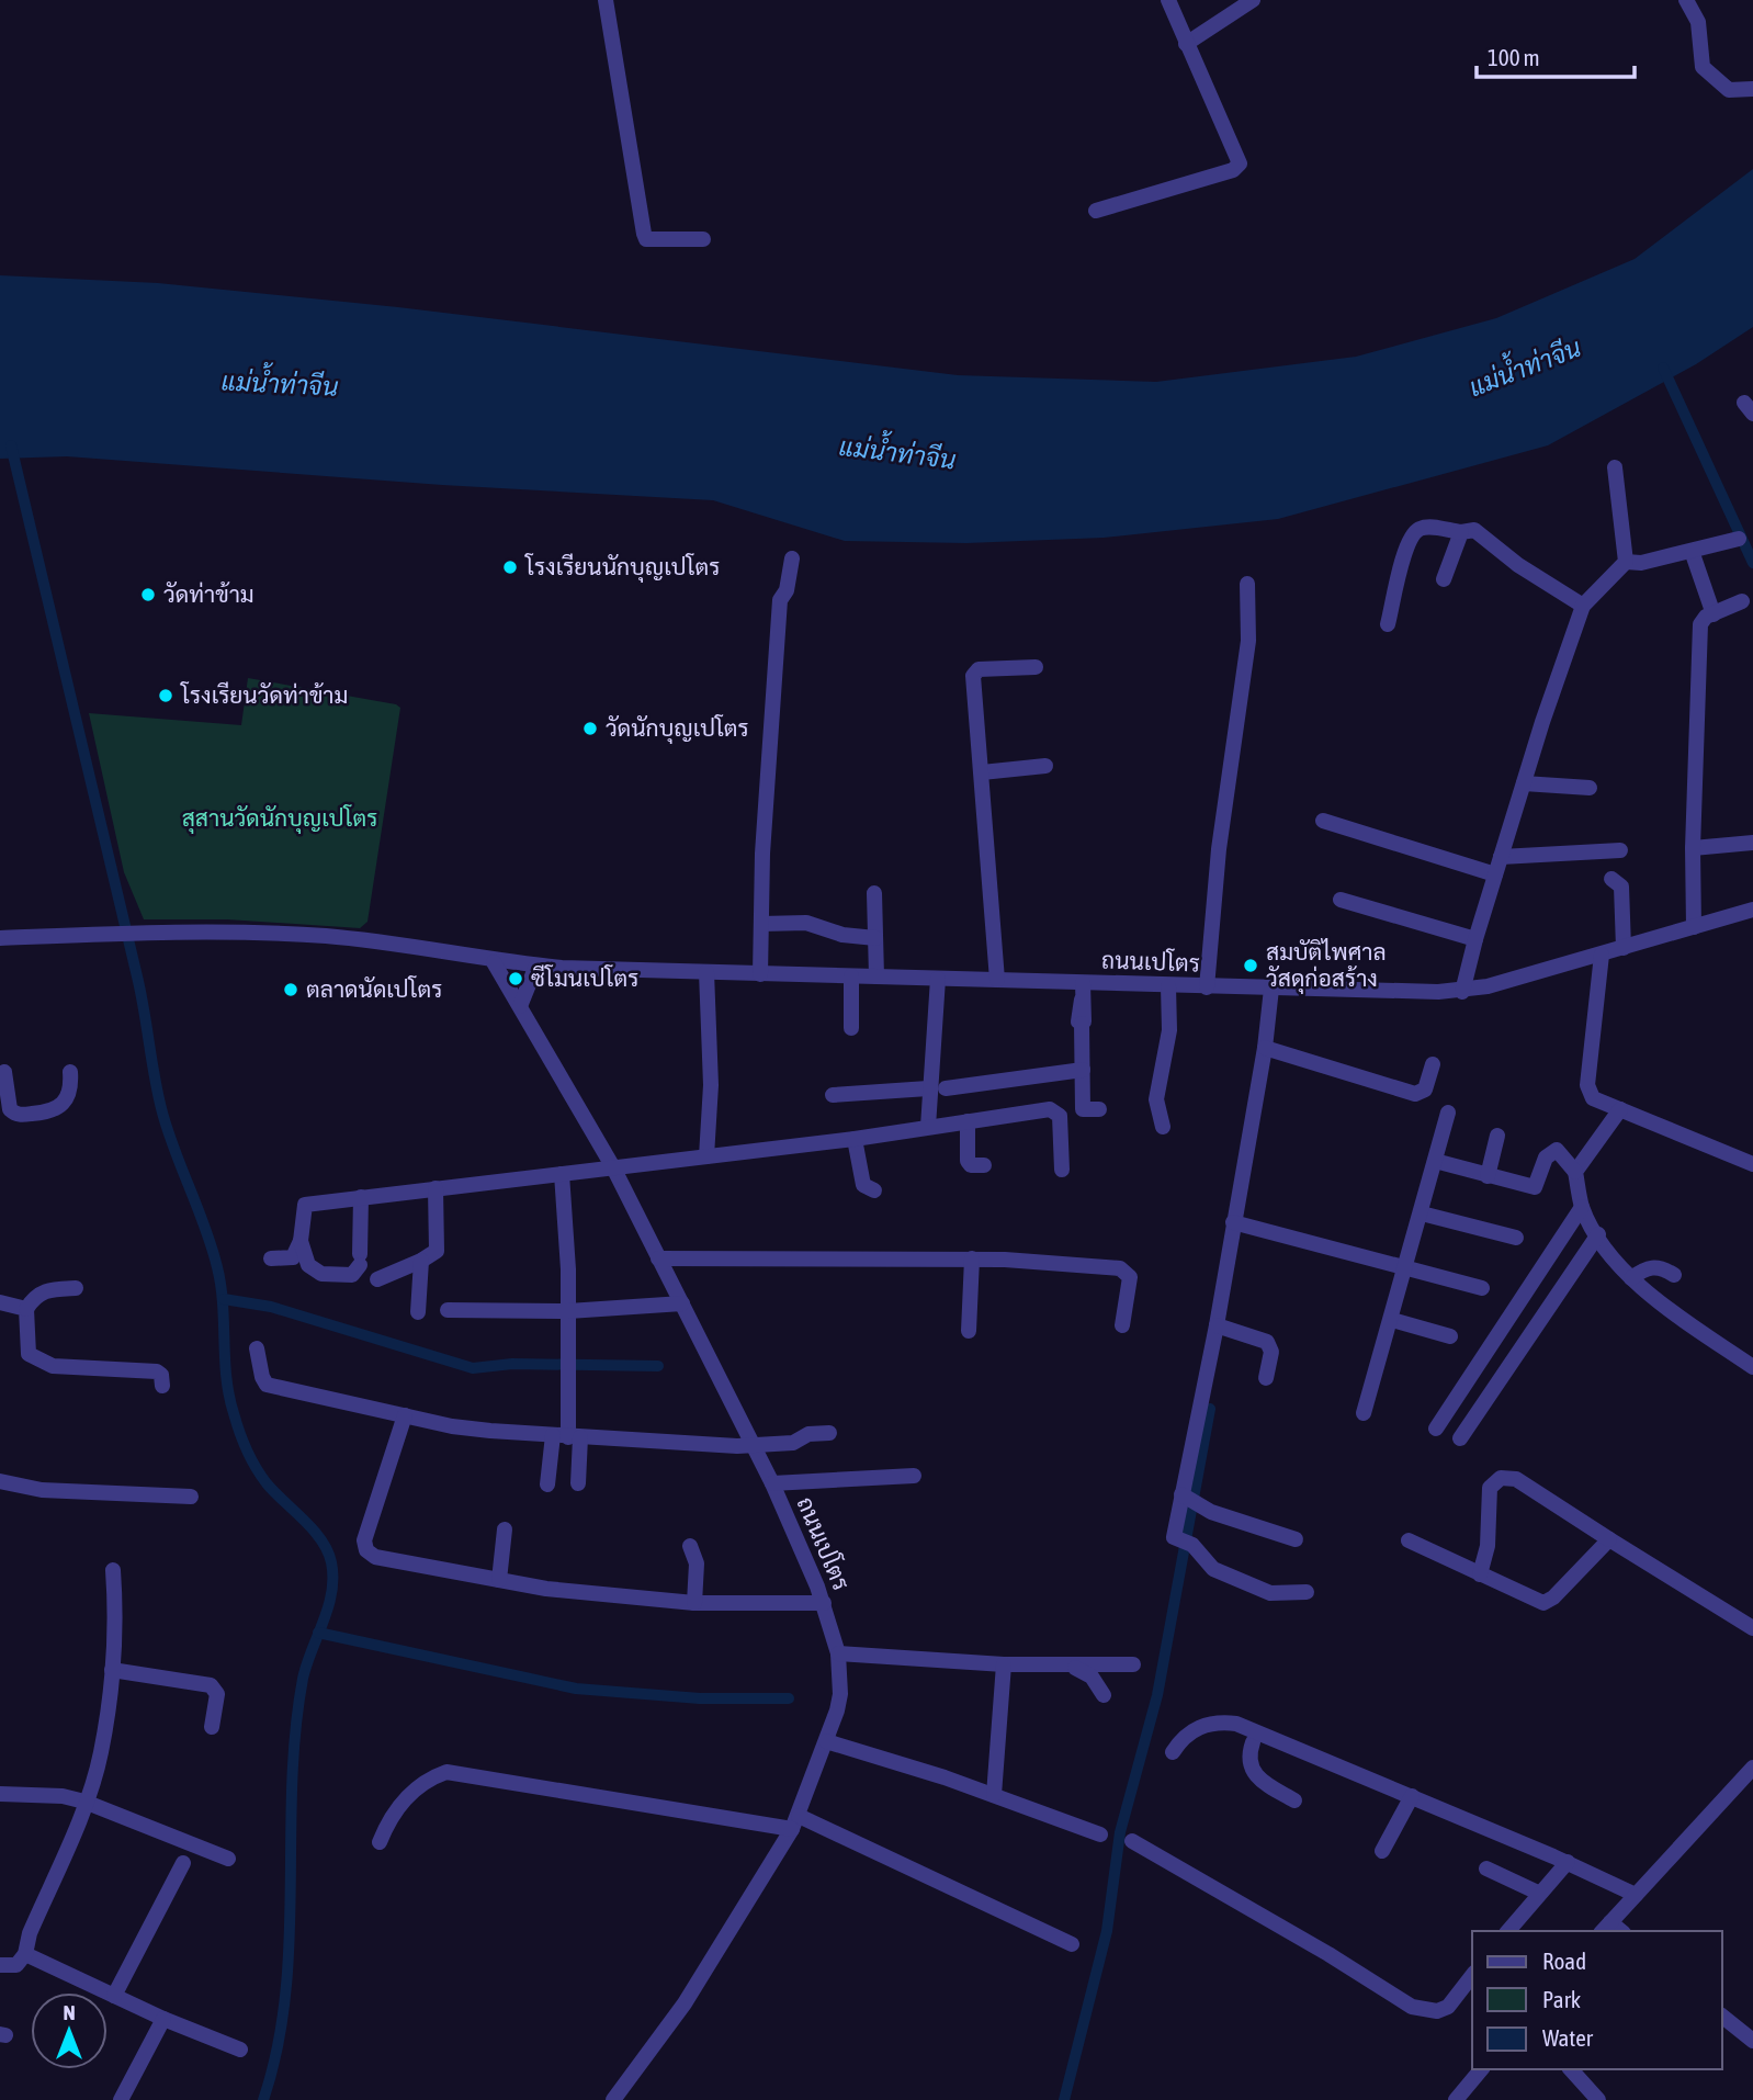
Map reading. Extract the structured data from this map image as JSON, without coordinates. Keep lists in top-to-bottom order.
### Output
{
  "streets": {
    "street": ["ถนนเปโตร"]
  },
  "water": ["แม่น้ำท่าจีน"],
  "parks": ["สุสานวัดนักบุญเปโตร"],
  "places": [
    "โรงเรียนนักบุญเปโตร",
    "วัดท่าข้าม",
    "โรงเรียนวัดท่าข้าม",
    "วัดนักบุญเปโตร",
    "สมบัติไพศาล วัสดุก่อสร้าง",
    "ซีโมนเปโตร",
    "ตลาดนัดเปโตร"
  ],
  "legend": ["Road", "Park", "Water"],
  "scale_bar": "100 m",
  "north": "top"
}
